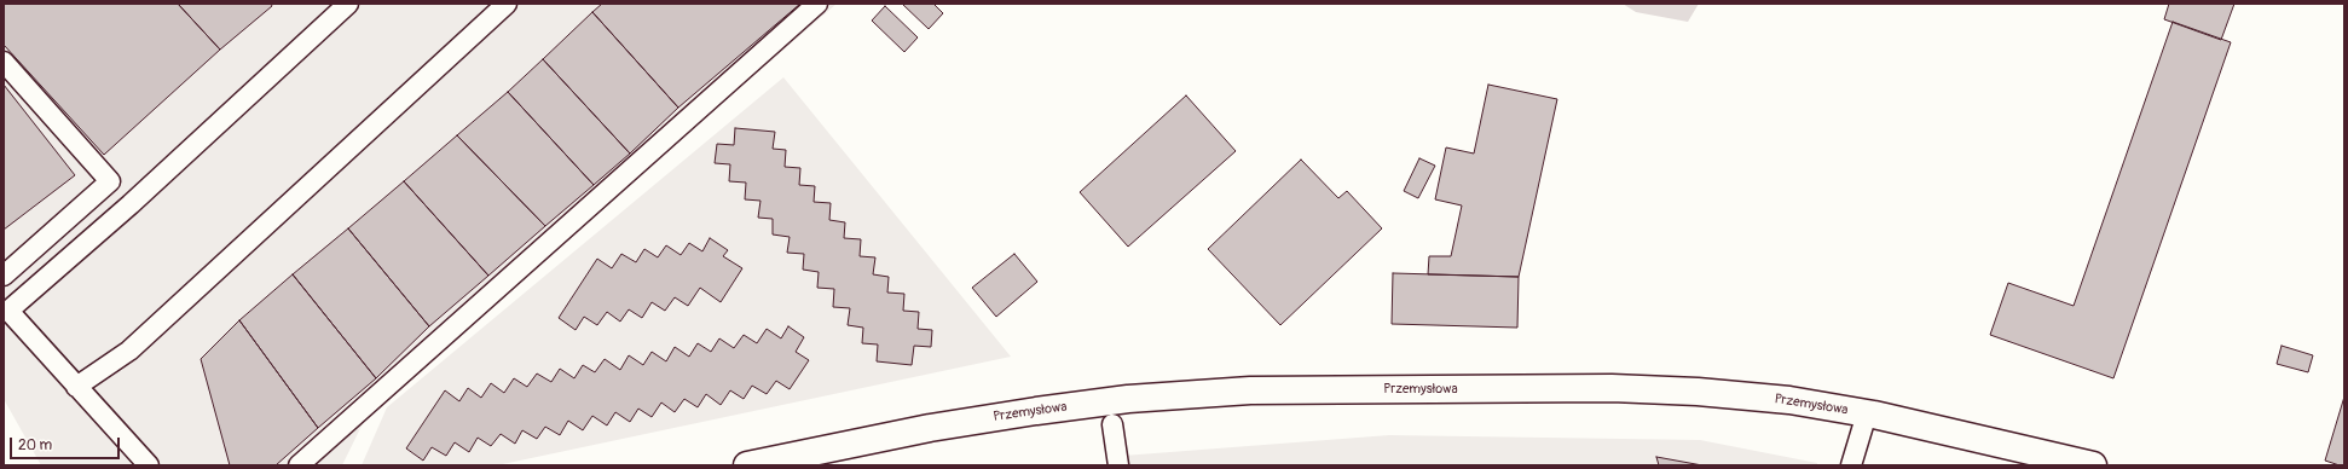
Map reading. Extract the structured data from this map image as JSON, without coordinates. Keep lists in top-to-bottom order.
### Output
{
  "streets": {
    "street": ["Przemysłowa"]
  },
  "scale_bar": "20 m"
}
